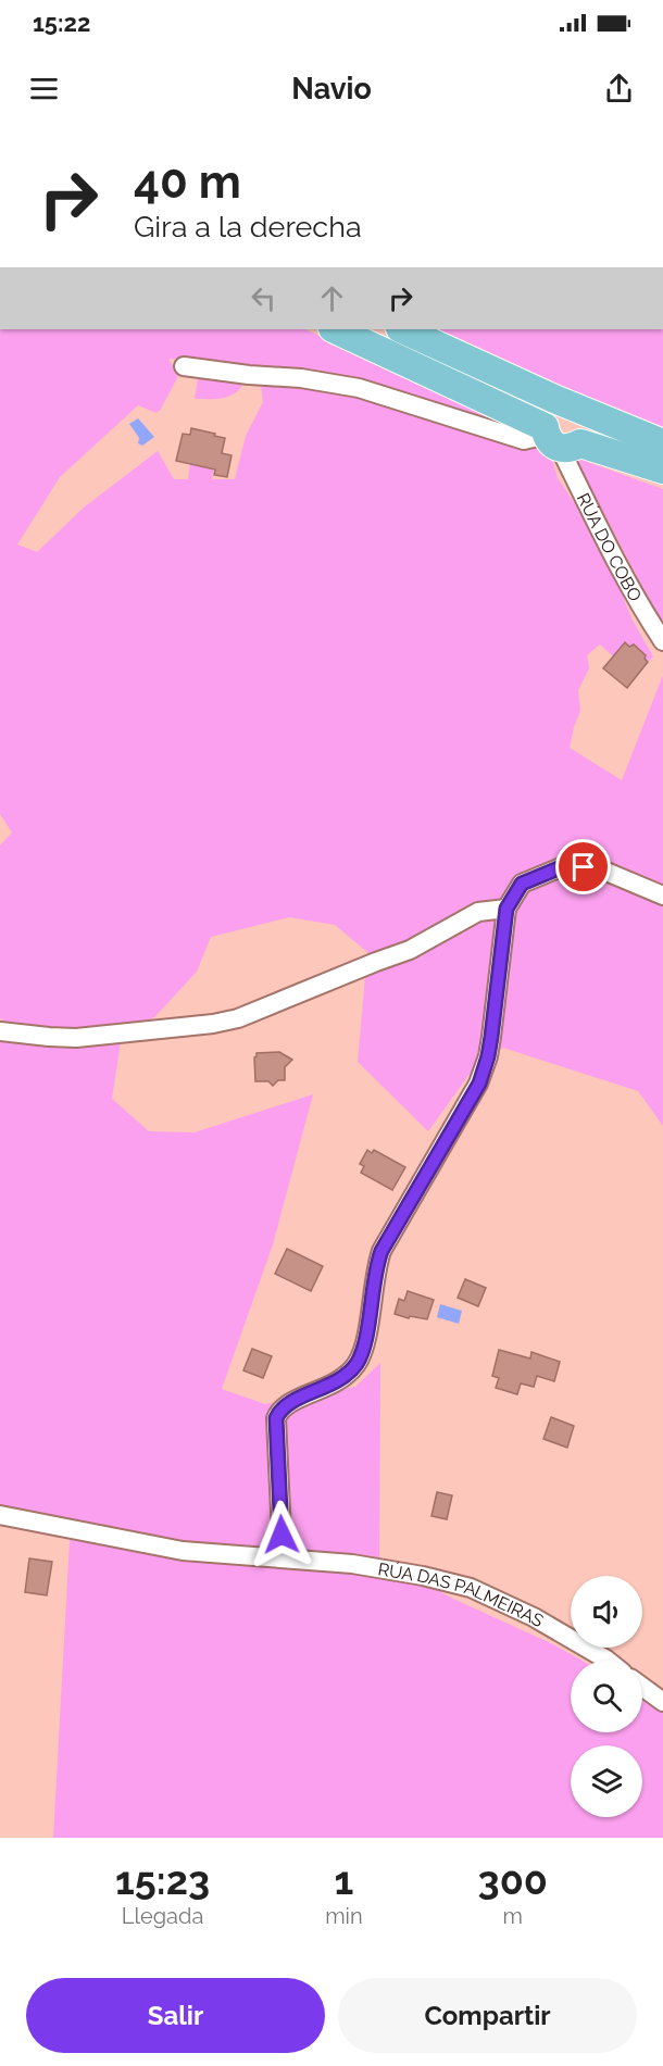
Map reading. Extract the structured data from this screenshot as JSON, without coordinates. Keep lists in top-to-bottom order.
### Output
{
  "streets": {
    "street": ["RÚA DO COBO", "RÚA DAS PALMEIRAS"]
  },
  "page": {
    "status": "15:22",
    "header": "Navio",
    "turn": ["40 m", "Gira a la derecha"],
    "eta": [
      "15:23",
      "Llegada",
      "1",
      "min",
      "300",
      "m"
    ],
    "buttons": ["Salir", "Compartir"]
  }
}
